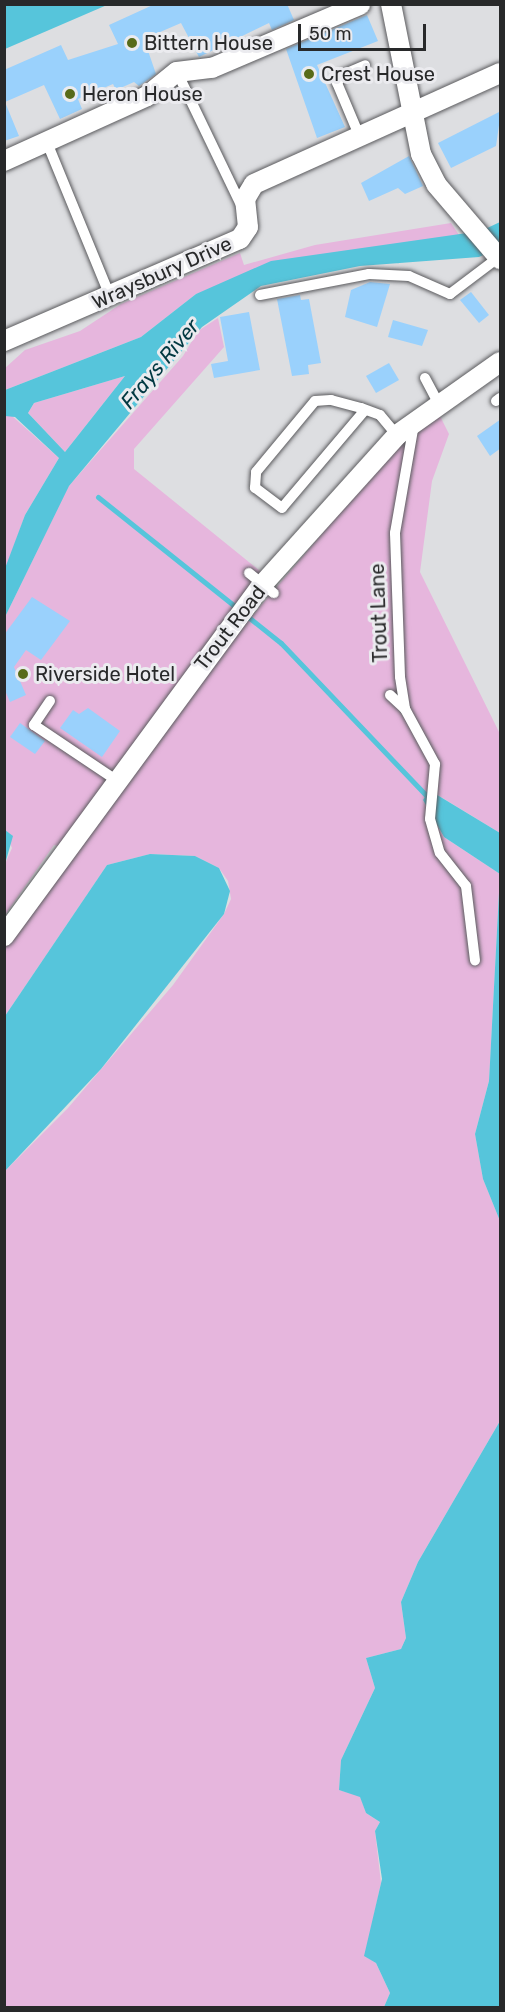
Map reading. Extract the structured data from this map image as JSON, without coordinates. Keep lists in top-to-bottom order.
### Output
{
  "streets": {
    "street": ["Wraysbury Drive", "Trout Road"],
    "lane": ["Trout Lane"]
  },
  "crossings": [
    ["Trout Lane", "Trout Road"]
  ],
  "water": ["Frays River"],
  "places": [
    "Bittern House",
    "Crest House",
    "Heron House",
    "Riverside Hotel"
  ],
  "scale_bar": "50 m"
}
